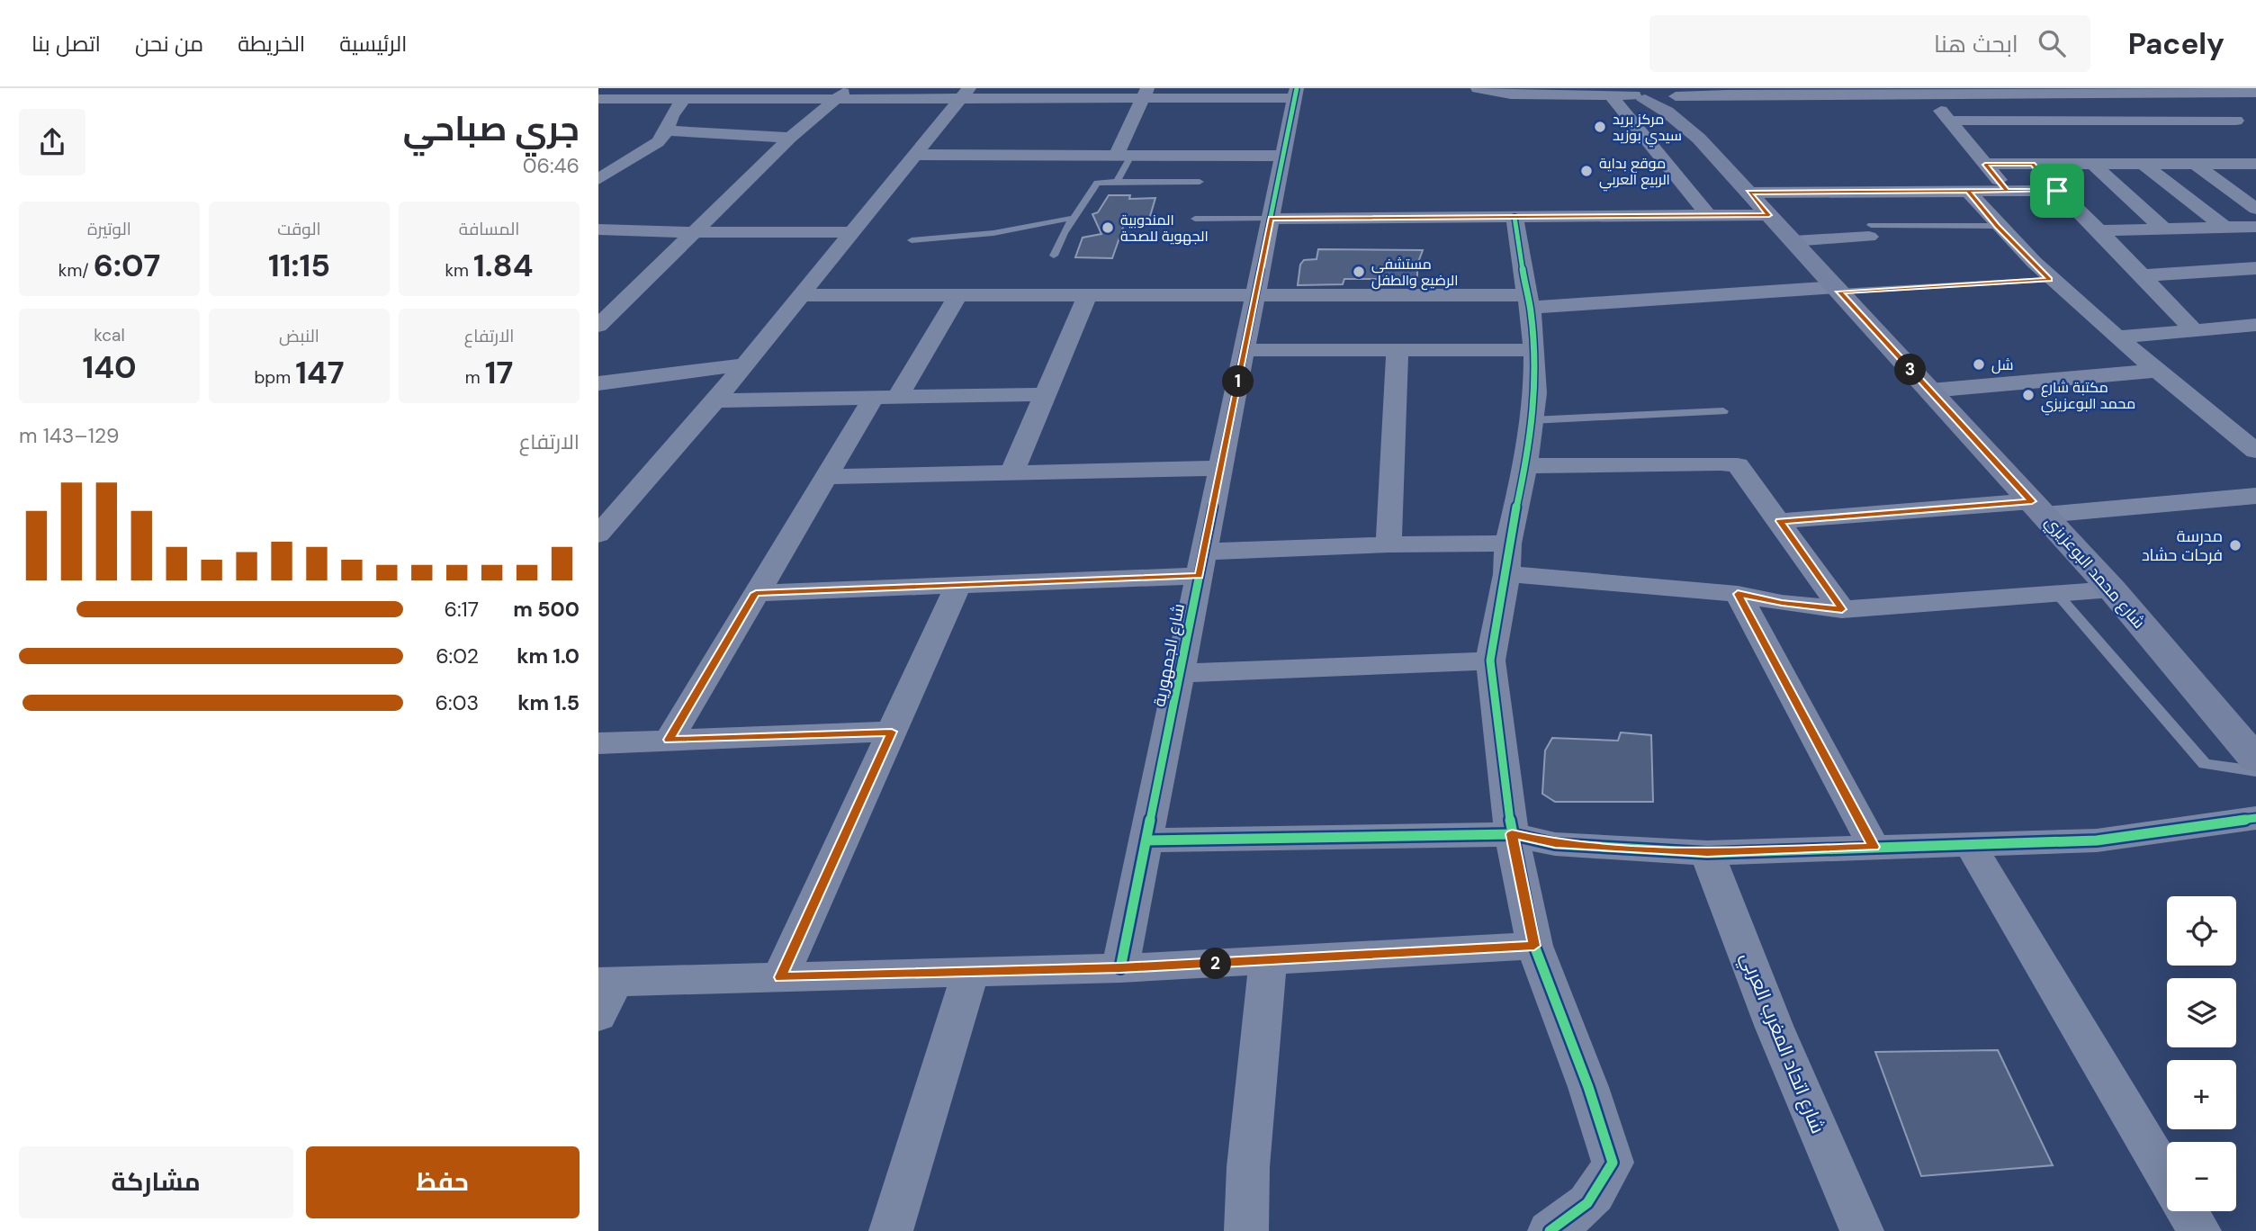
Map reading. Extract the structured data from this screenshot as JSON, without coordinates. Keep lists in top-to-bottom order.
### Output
{
  "streets": {
    "main road": ["شارع محمد البوعزيزي"],
    "street": ["شارع الجمهورية", "شارع اتحاد المغرب العربي"]
  },
  "places": [
    "مركز بريد سيدي بوزيد",
    "موقع بداية الربيع العربي",
    "المندوبية الجهوية للصحة",
    "مستشفى الرضيع والطفل",
    "شل",
    "مكتبة شارع محمد البوعزيزي",
    "مدرسة فرحات حشاد"
  ],
  "page": {
    "header": "Pacely",
    "search": "ابحث هنا",
    "nav": [
      "الرئيسية",
      "الخريطة",
      "من نحن",
      "اتصل بنا"
    ],
    "heading": ["جري صباحي", "06:46"],
    "stats": [
      ["المسافة", "1.84 km"],
      ["الوقت", "11:15"],
      ["الوتيرة", "6:07 /km"],
      ["الارتفاع", "17 m"],
      ["النبض", "147 bpm"],
      ["kcal", "140"]
    ],
    "pins": ["3", "1", "2"],
    "chart": ["الارتفاع", "129–143 m"],
    "list": [
      {
        "name": "500 m",
        "note": "6:17"
      },
      {
        "name": "1.0 km",
        "note": "6:02"
      },
      {
        "name": "1.5 km",
        "note": "6:03"
      }
    ],
    "map_buttons": ["+", "−"],
    "buttons": ["حفظ", "مشاركة"]
  }
}
